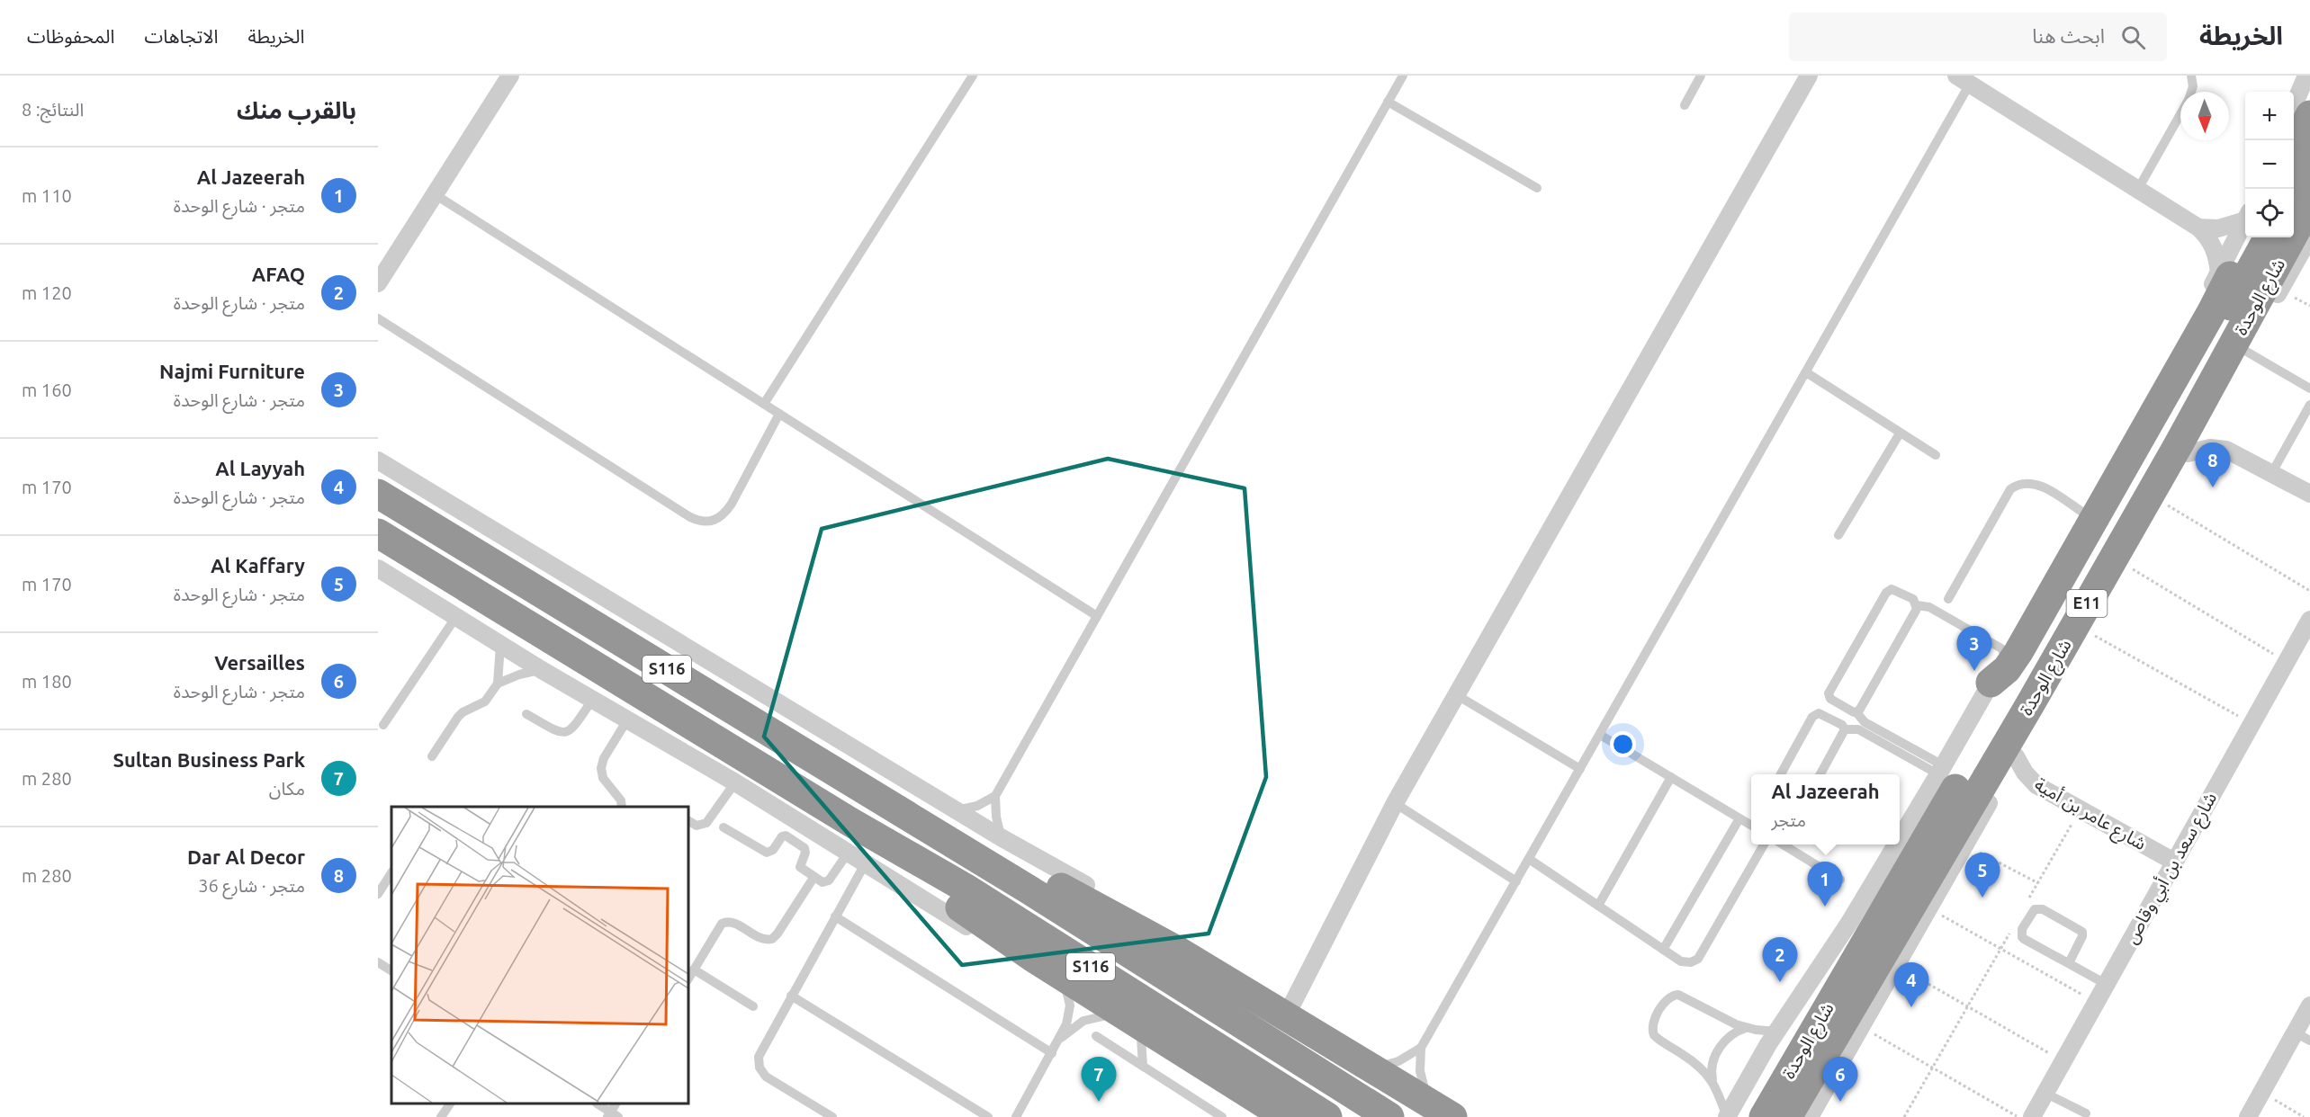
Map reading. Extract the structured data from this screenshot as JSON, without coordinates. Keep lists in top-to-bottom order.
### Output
{
  "streets": {
    "highway": ["شارع الوحدة", "E11", "S116"],
    "street": ["شارع عامر بن أمية", "شارع سعد بن أبي وقاص"]
  },
  "crossings": [
    ["شارع عامر بن أمية", "شارع سعد بن أبي وقاص"]
  ],
  "north": "bottom",
  "page": {
    "header": "الخريطة",
    "search": "ابحث هنا",
    "nav": ["الخريطة", "الاتجاهات", "المحفوظات"],
    "heading": ["بالقرب منك", "النتائج: 8"],
    "map_buttons": ["+", "−"],
    "list": [
      {
        "mark": "1",
        "name": "Al Jazeerah",
        "note": "متجر · شارع الوحدة",
        "value": "110 m"
      },
      {
        "mark": "2",
        "name": "AFAQ",
        "note": "متجر · شارع الوحدة",
        "value": "120 m"
      },
      {
        "mark": "3",
        "name": "Najmi Furniture",
        "note": "متجر · شارع الوحدة",
        "value": "160 m"
      },
      {
        "mark": "4",
        "name": "Al Layyah",
        "note": "متجر · شارع الوحدة",
        "value": "170 m"
      },
      {
        "mark": "5",
        "name": "Al Kaffary",
        "note": "متجر · شارع الوحدة",
        "value": "170 m"
      },
      {
        "mark": "6",
        "name": "Versailles",
        "note": "متجر · شارع الوحدة",
        "value": "180 m"
      },
      {
        "mark": "7",
        "name": "Sultan Business Park",
        "note": "مكان",
        "value": "280 m"
      },
      {
        "mark": "8",
        "name": "Dar Al Decor",
        "note": "متجر · شارع 36",
        "value": "280 m"
      }
    ],
    "pins": [
      "8",
      "3",
      "5",
      "1",
      "2",
      "4",
      "6",
      "7"
    ],
    "popup": ["Al Jazeerah", "متجر"]
  }
}
